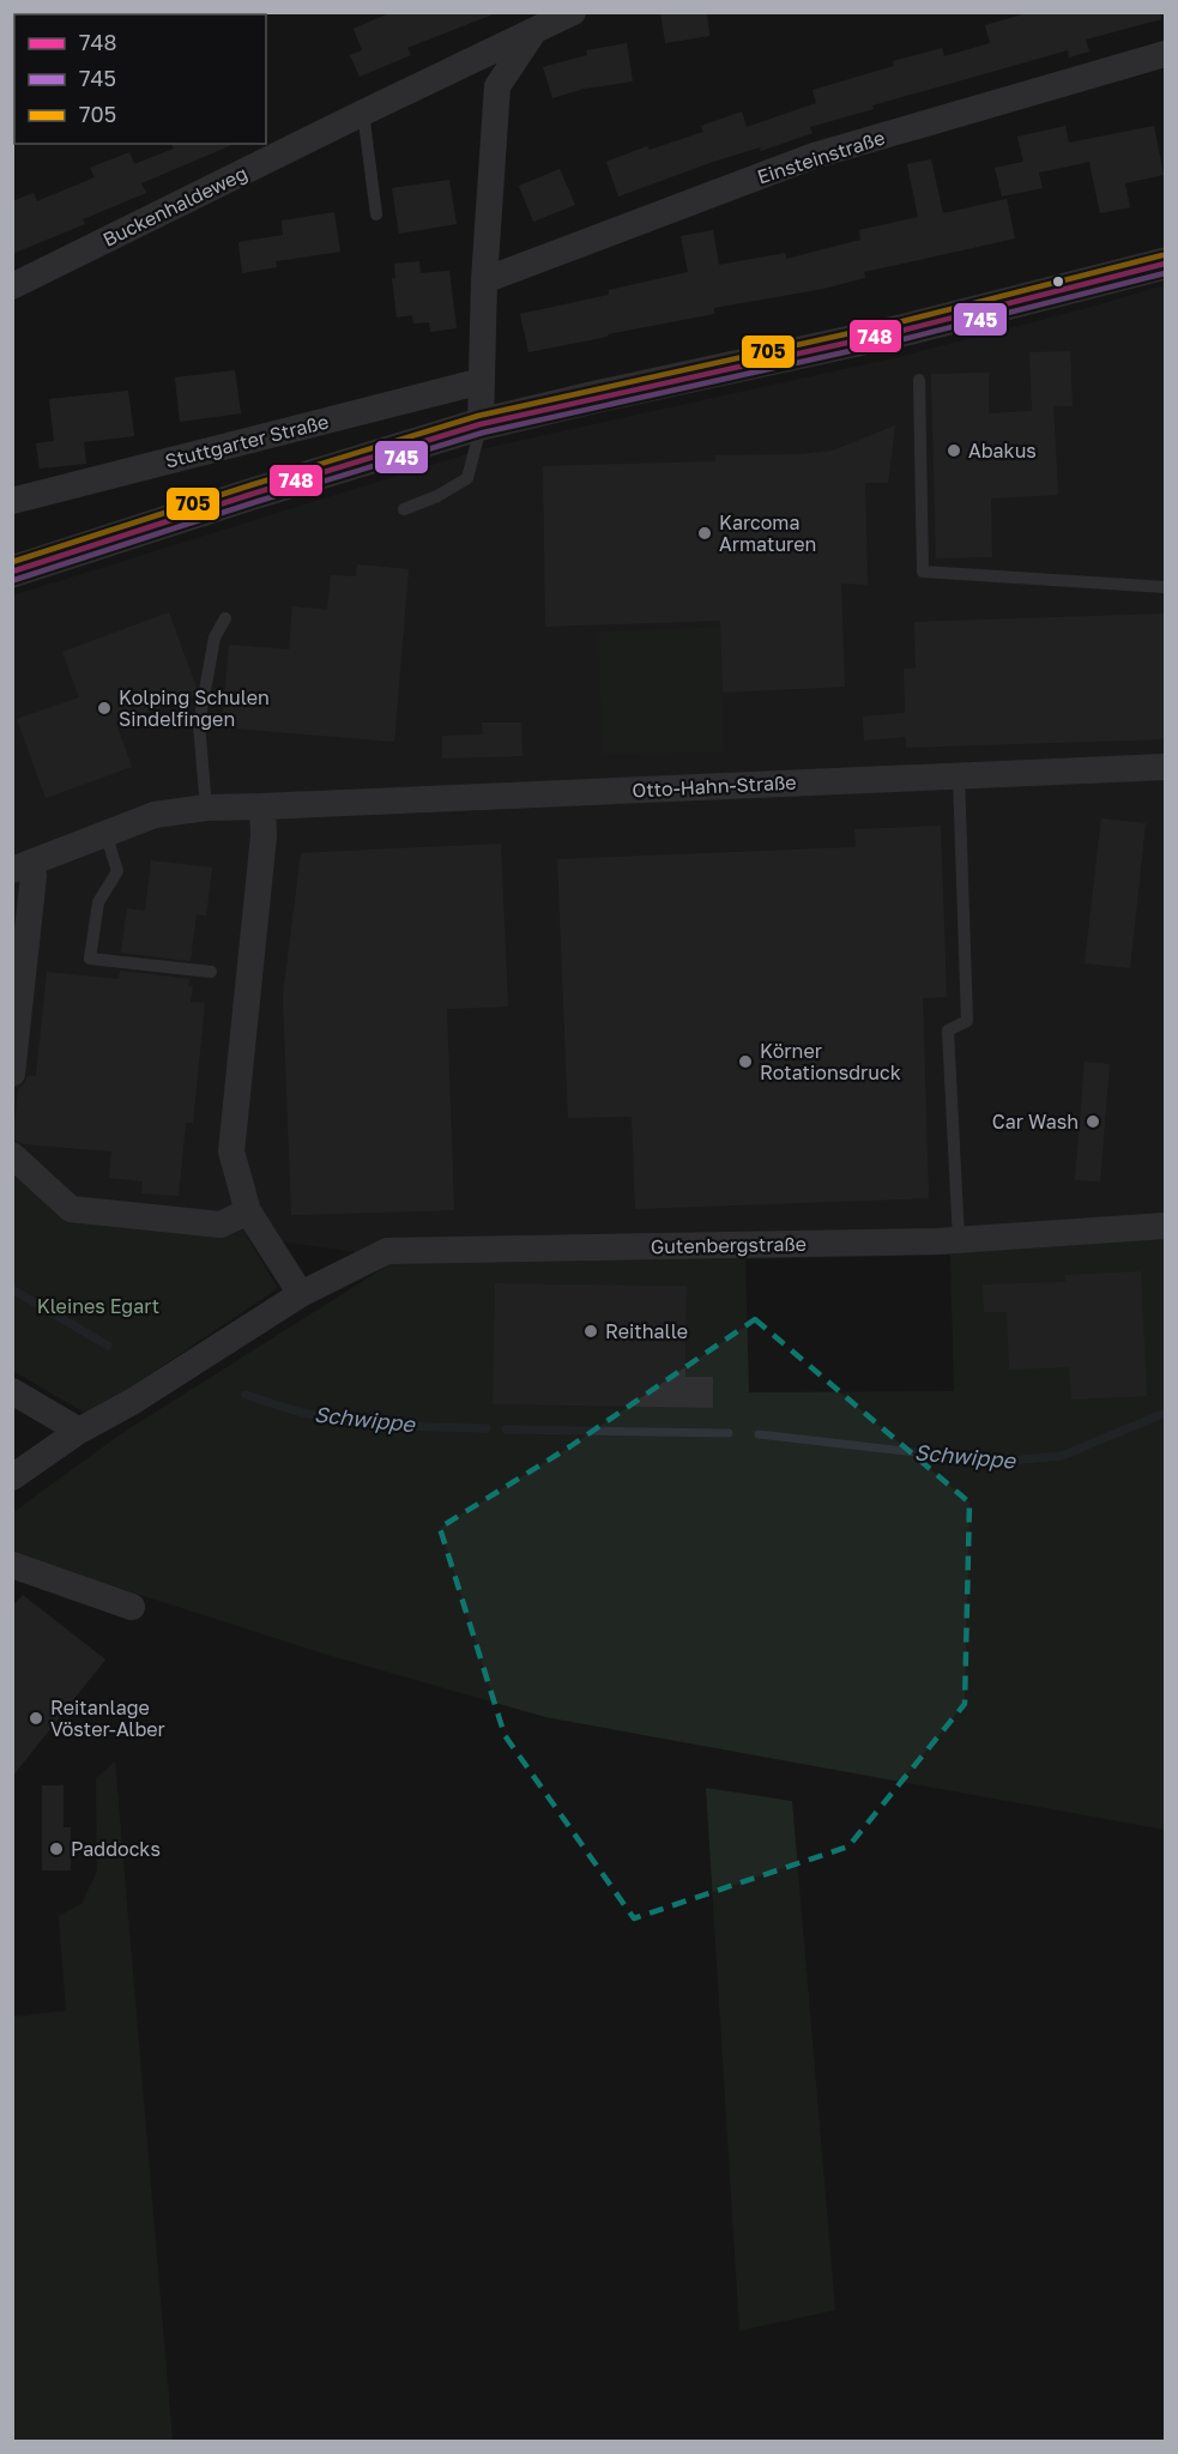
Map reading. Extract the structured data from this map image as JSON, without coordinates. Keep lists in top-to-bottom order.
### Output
{
  "streets": {
    "street": [
      "Einsteinstraße",
      "Buckenhaldeweg",
      "Stuttgarter Straße",
      "Otto-Hahn-Straße",
      "Gutenbergstraße"
    ]
  },
  "crossings": [
    ["Einsteinstraße", "Buckenhaldeweg"],
    ["Buckenhaldeweg", "Stuttgarter Straße"]
  ],
  "water": ["Schwippe"],
  "parks": ["Kleines Egart"],
  "places": [
    "Abakus",
    "Karcoma Armaturen",
    "Kolping Schulen Sindelfingen",
    "Körner Rotationsdruck",
    "Car Wash",
    "Reithalle",
    "Reitanlage Vöster-Alber",
    "Paddocks"
  ],
  "lines": ["transit line 705", "transit line 748", "transit line 745"],
  "legend": ["748", "745", "705"]
}
